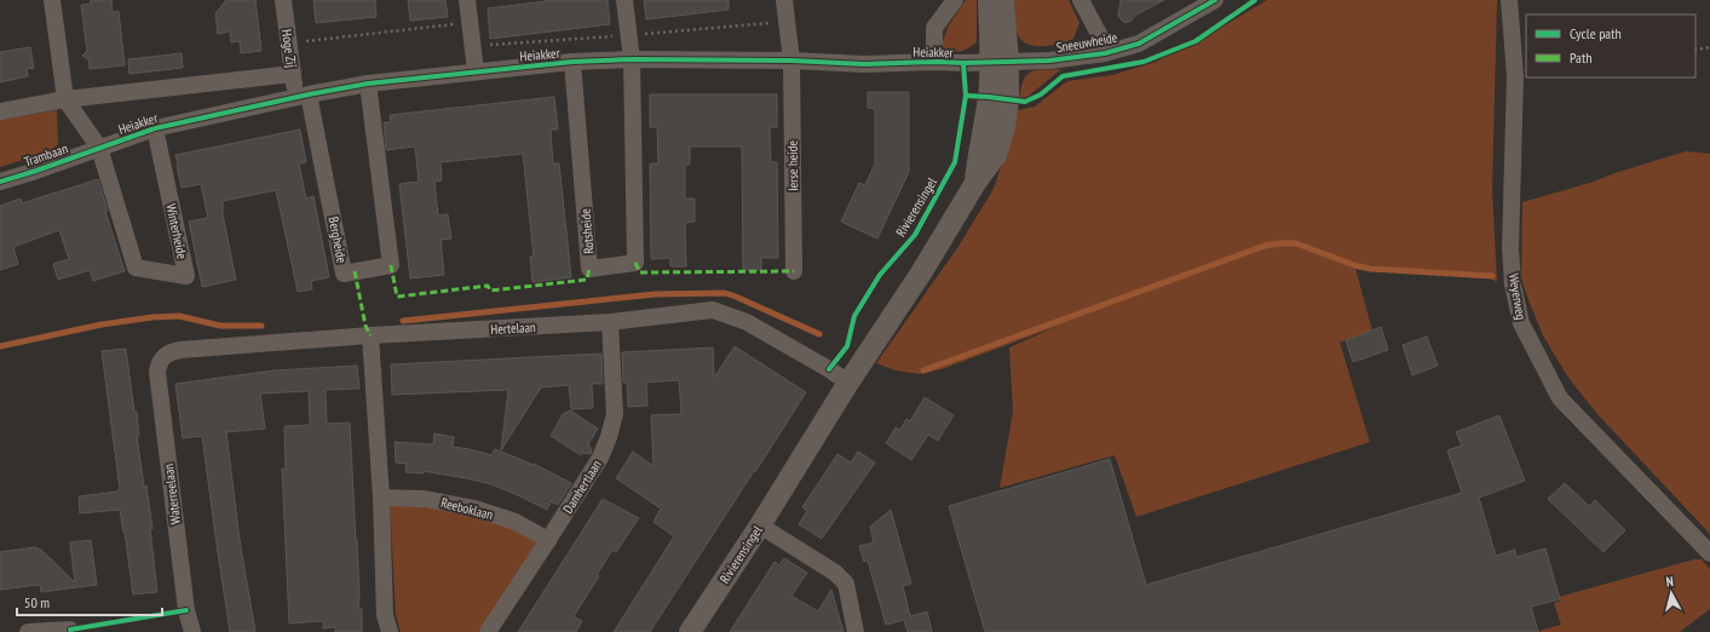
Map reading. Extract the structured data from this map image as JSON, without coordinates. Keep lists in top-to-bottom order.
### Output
{
  "streets": {
    "street": [
      "Sneeuwheide",
      "Hoge Zij",
      "Heiakker",
      "Trambaan",
      "Ierse heide",
      "Rivierensingel",
      "Winterheide",
      "Rotsheide",
      "Bergheide",
      "Weyerweg",
      "Hertelaan",
      "Damhertlaan",
      "Waterreelaan",
      "Reeboklaan"
    ]
  },
  "crossings": [
    ["Sneeuwheide", "Heiakker"],
    ["Sneeuwheide", "Rivierensingel"],
    ["Hoge Zij", "Heiakker"],
    ["Hoge Zij", "Bergheide"],
    ["Heiakker", "Trambaan"],
    ["Heiakker", "Ierse heide"],
    ["Heiakker", "Rivierensingel"],
    ["Heiakker", "Winterheide"],
    ["Heiakker", "Rotsheide"],
    ["Heiakker", "Bergheide"],
    ["Trambaan", "Winterheide"],
    ["Rivierensingel", "Hertelaan"],
    ["Hertelaan", "Damhertlaan"],
    ["Hertelaan", "Waterreelaan"],
    ["Damhertlaan", "Reeboklaan"]
  ],
  "legend": ["Cycle path", "Path"],
  "scale_bar": "50 m",
  "north": "top"
}
